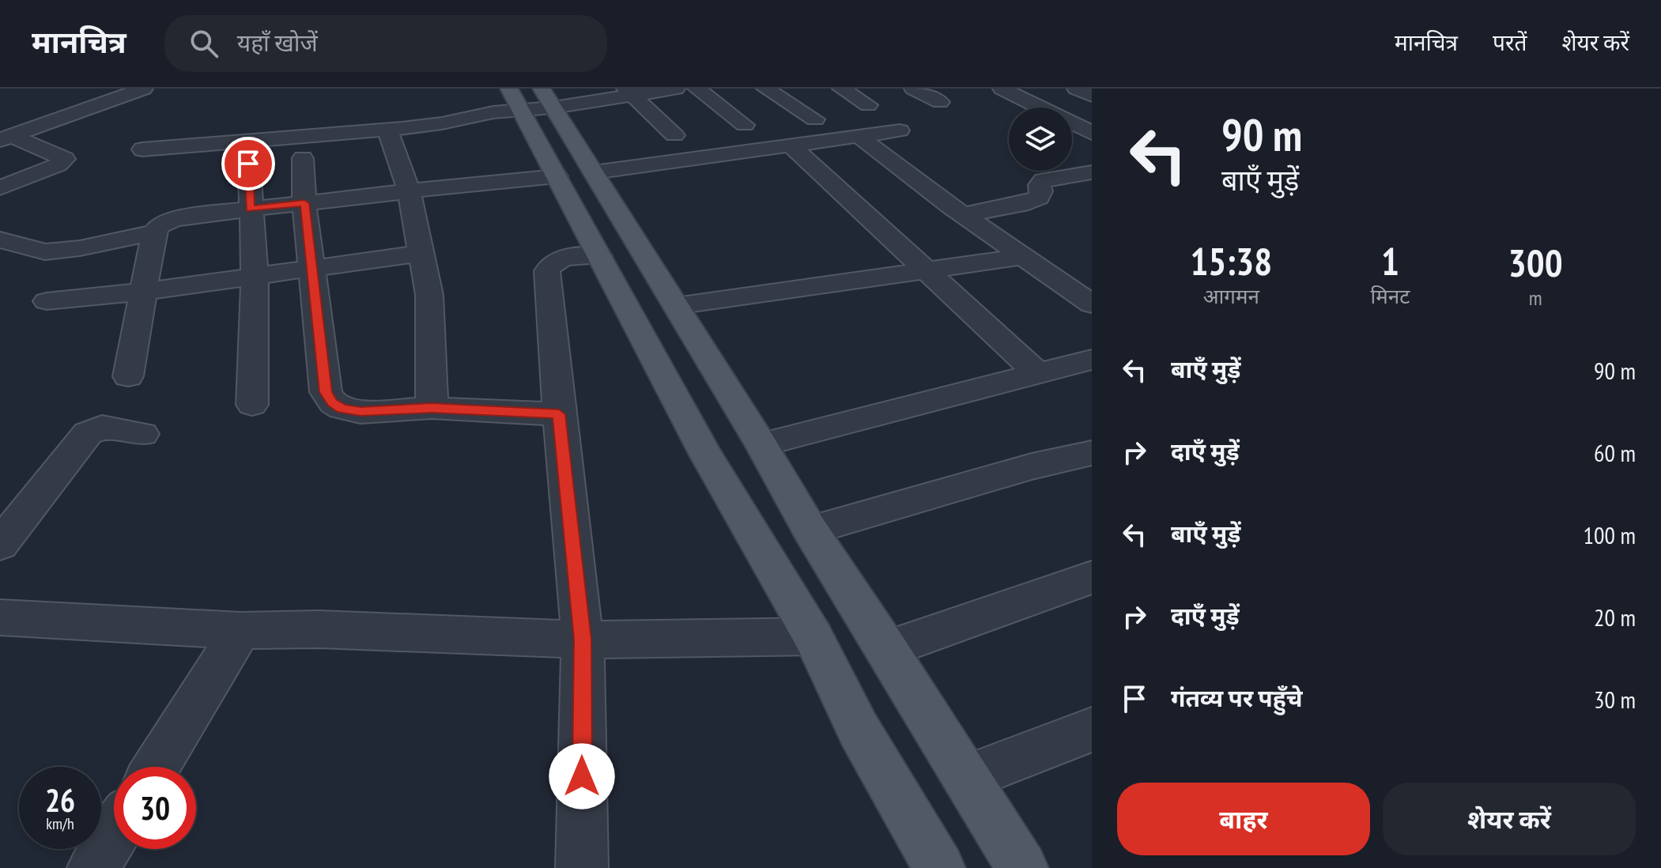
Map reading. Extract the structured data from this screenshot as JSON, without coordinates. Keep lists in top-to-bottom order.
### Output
{
  "page": {
    "header": "मानचित्र",
    "search": "यहाँ खोजें",
    "nav": ["मानचित्र", "परतें", "शेयर करें"],
    "turn": ["90 m", "बाएँ मुड़ें"],
    "eta": [
      "15:38",
      "आगमन",
      "1",
      "मिनट",
      "300",
      "m"
    ],
    "list": [
      {
        "name": "बाएँ मुड़ें",
        "value": "90 m"
      },
      {
        "name": "दाएँ मुड़ें",
        "value": "60 m"
      },
      {
        "name": "बाएँ मुड़ें",
        "value": "100 m"
      },
      {
        "name": "दाएँ मुड़ें",
        "value": "20 m"
      },
      {
        "name": "गंतव्य पर पहुँचे",
        "value": "30 m"
      }
    ],
    "speed": "26 km/h",
    "limit": "30",
    "buttons": ["बाहर", "शेयर करें"]
  }
}
